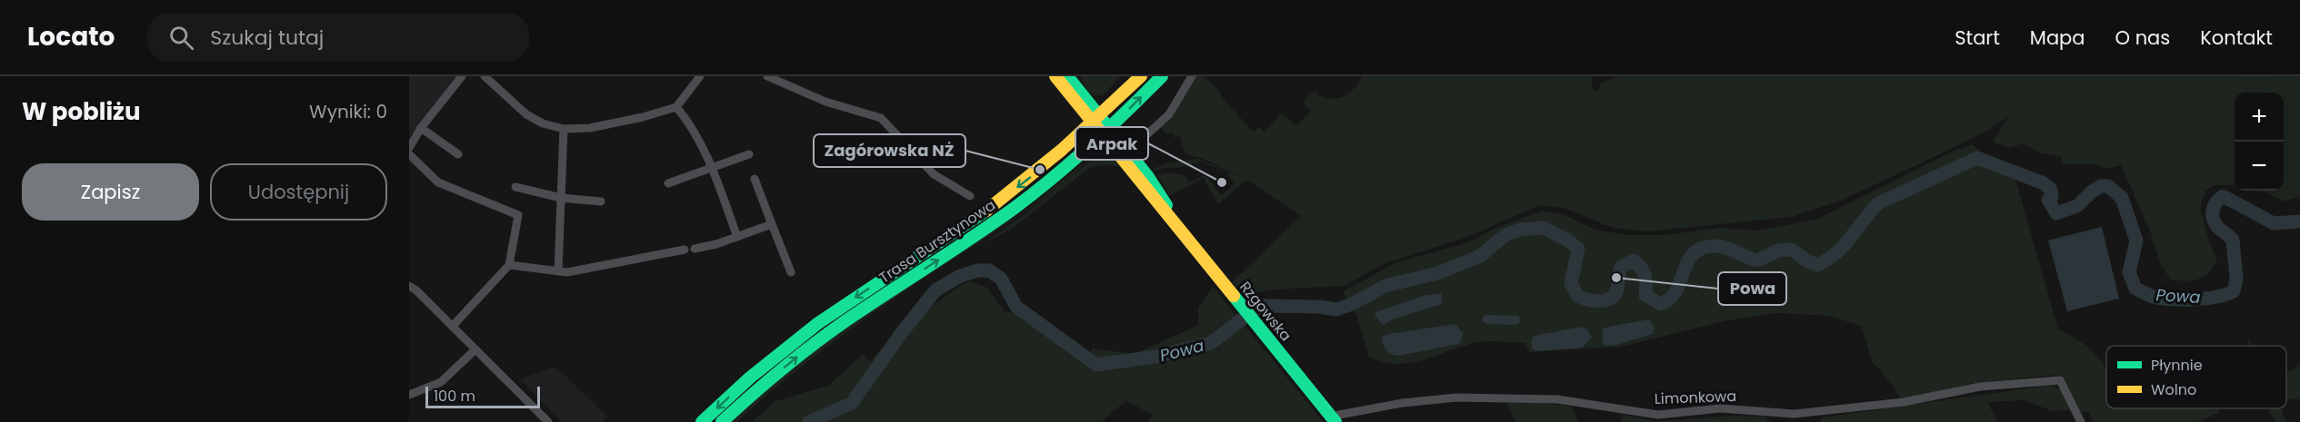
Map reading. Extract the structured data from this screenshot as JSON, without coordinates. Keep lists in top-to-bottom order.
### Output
{
  "streets": {
    "main road": ["Trasa Bursztynowa", "Rzgowska"],
    "street": ["Limonkowa"]
  },
  "crossings": [
    ["Rzgowska", "Limonkowa"]
  ],
  "water": ["Powa"],
  "places": ["Zagórowska NŻ", "Arpak", "Powa"],
  "legend": ["Płynnie", "Wolno"],
  "scale_bar": "100 m",
  "page": {
    "header": "Locato",
    "search": "Szukaj tutaj",
    "nav": [
      "Start",
      "Mapa",
      "O nas",
      "Kontakt"
    ],
    "heading": ["W pobliżu", "Wyniki: 0"],
    "map_buttons": ["+", "−"],
    "buttons": ["Zapisz", "Udostępnij"],
    "scale": "100 m"
  }
}
